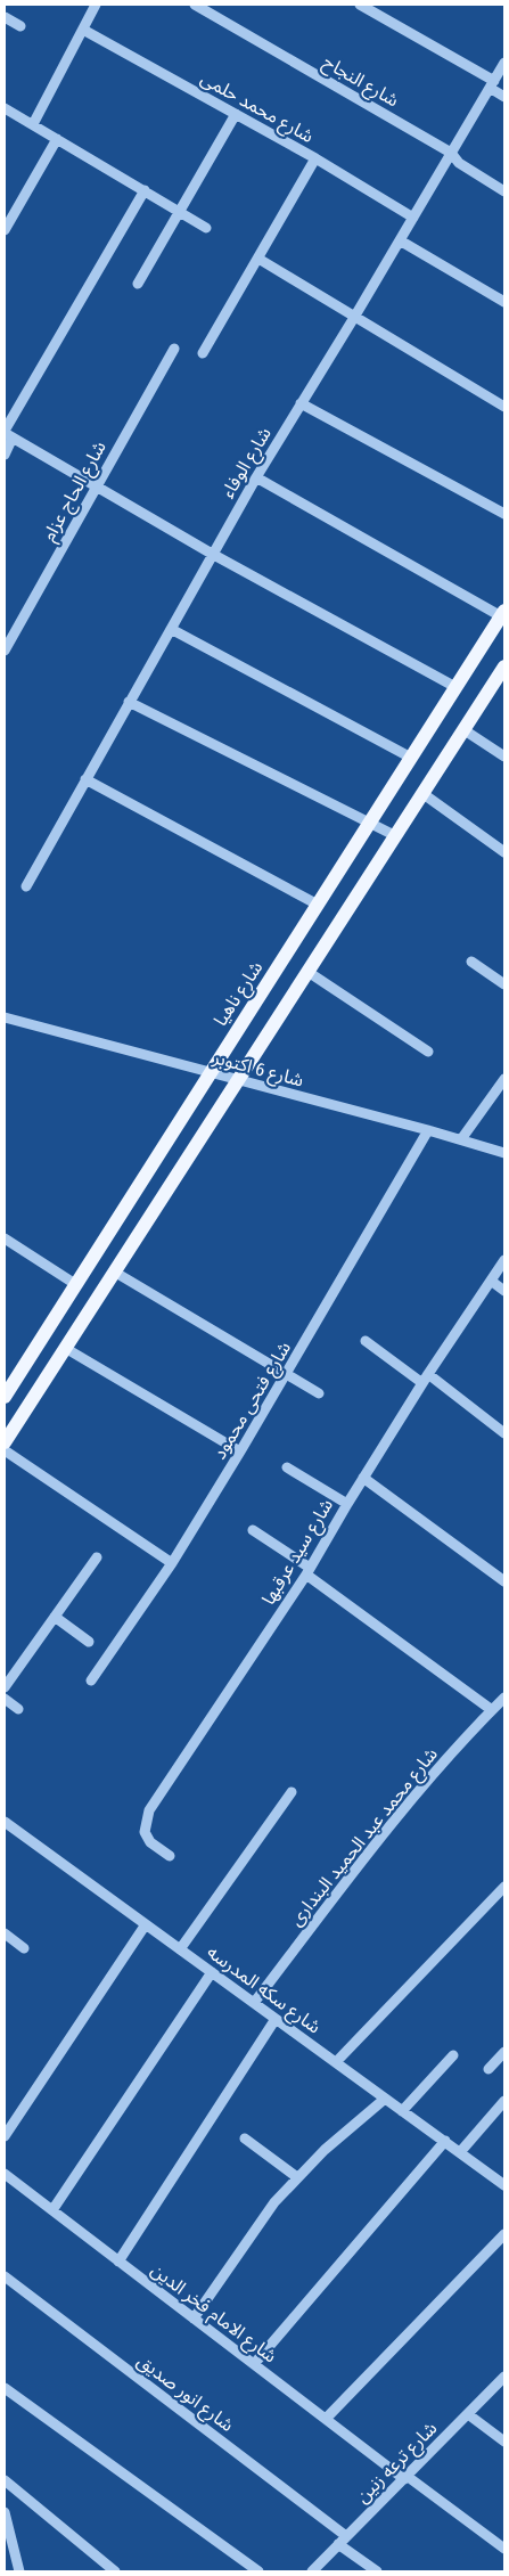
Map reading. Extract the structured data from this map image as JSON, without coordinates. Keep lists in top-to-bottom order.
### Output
{
  "streets": {
    "main road": ["شارع ناهيا"],
    "street": [
      "شارع النجاح",
      "شارع محمد حلمى",
      "شارع الوفاء",
      "شارع الحاج عزام",
      "شارع 6 اكتوبر",
      "شارع فتحى محمود",
      "شارع سيد عرقبها",
      "شارع محمد عبد الحميد البندارى",
      "شارع سكه المدرسه",
      "شارع الامام فخر الدين",
      "شارع انور صديق",
      "شارع ترعه زنين"
    ]
  },
  "crossings": [
    ["شارع النجاح", "شارع الوفاء"],
    ["شارع محمد حلمى", "شارع الوفاء"],
    ["شارع ناهيا", "شارع 6 اكتوبر"],
    ["شارع 6 اكتوبر", "شارع فتحى محمود"],
    ["شارع محمد عبد الحميد البندارى", "شارع سكه المدرسه"],
    ["شارع الامام فخر الدين", "شارع ترعه زنين"],
    ["شارع انور صديق", "شارع ترعه زنين"]
  ]
}
